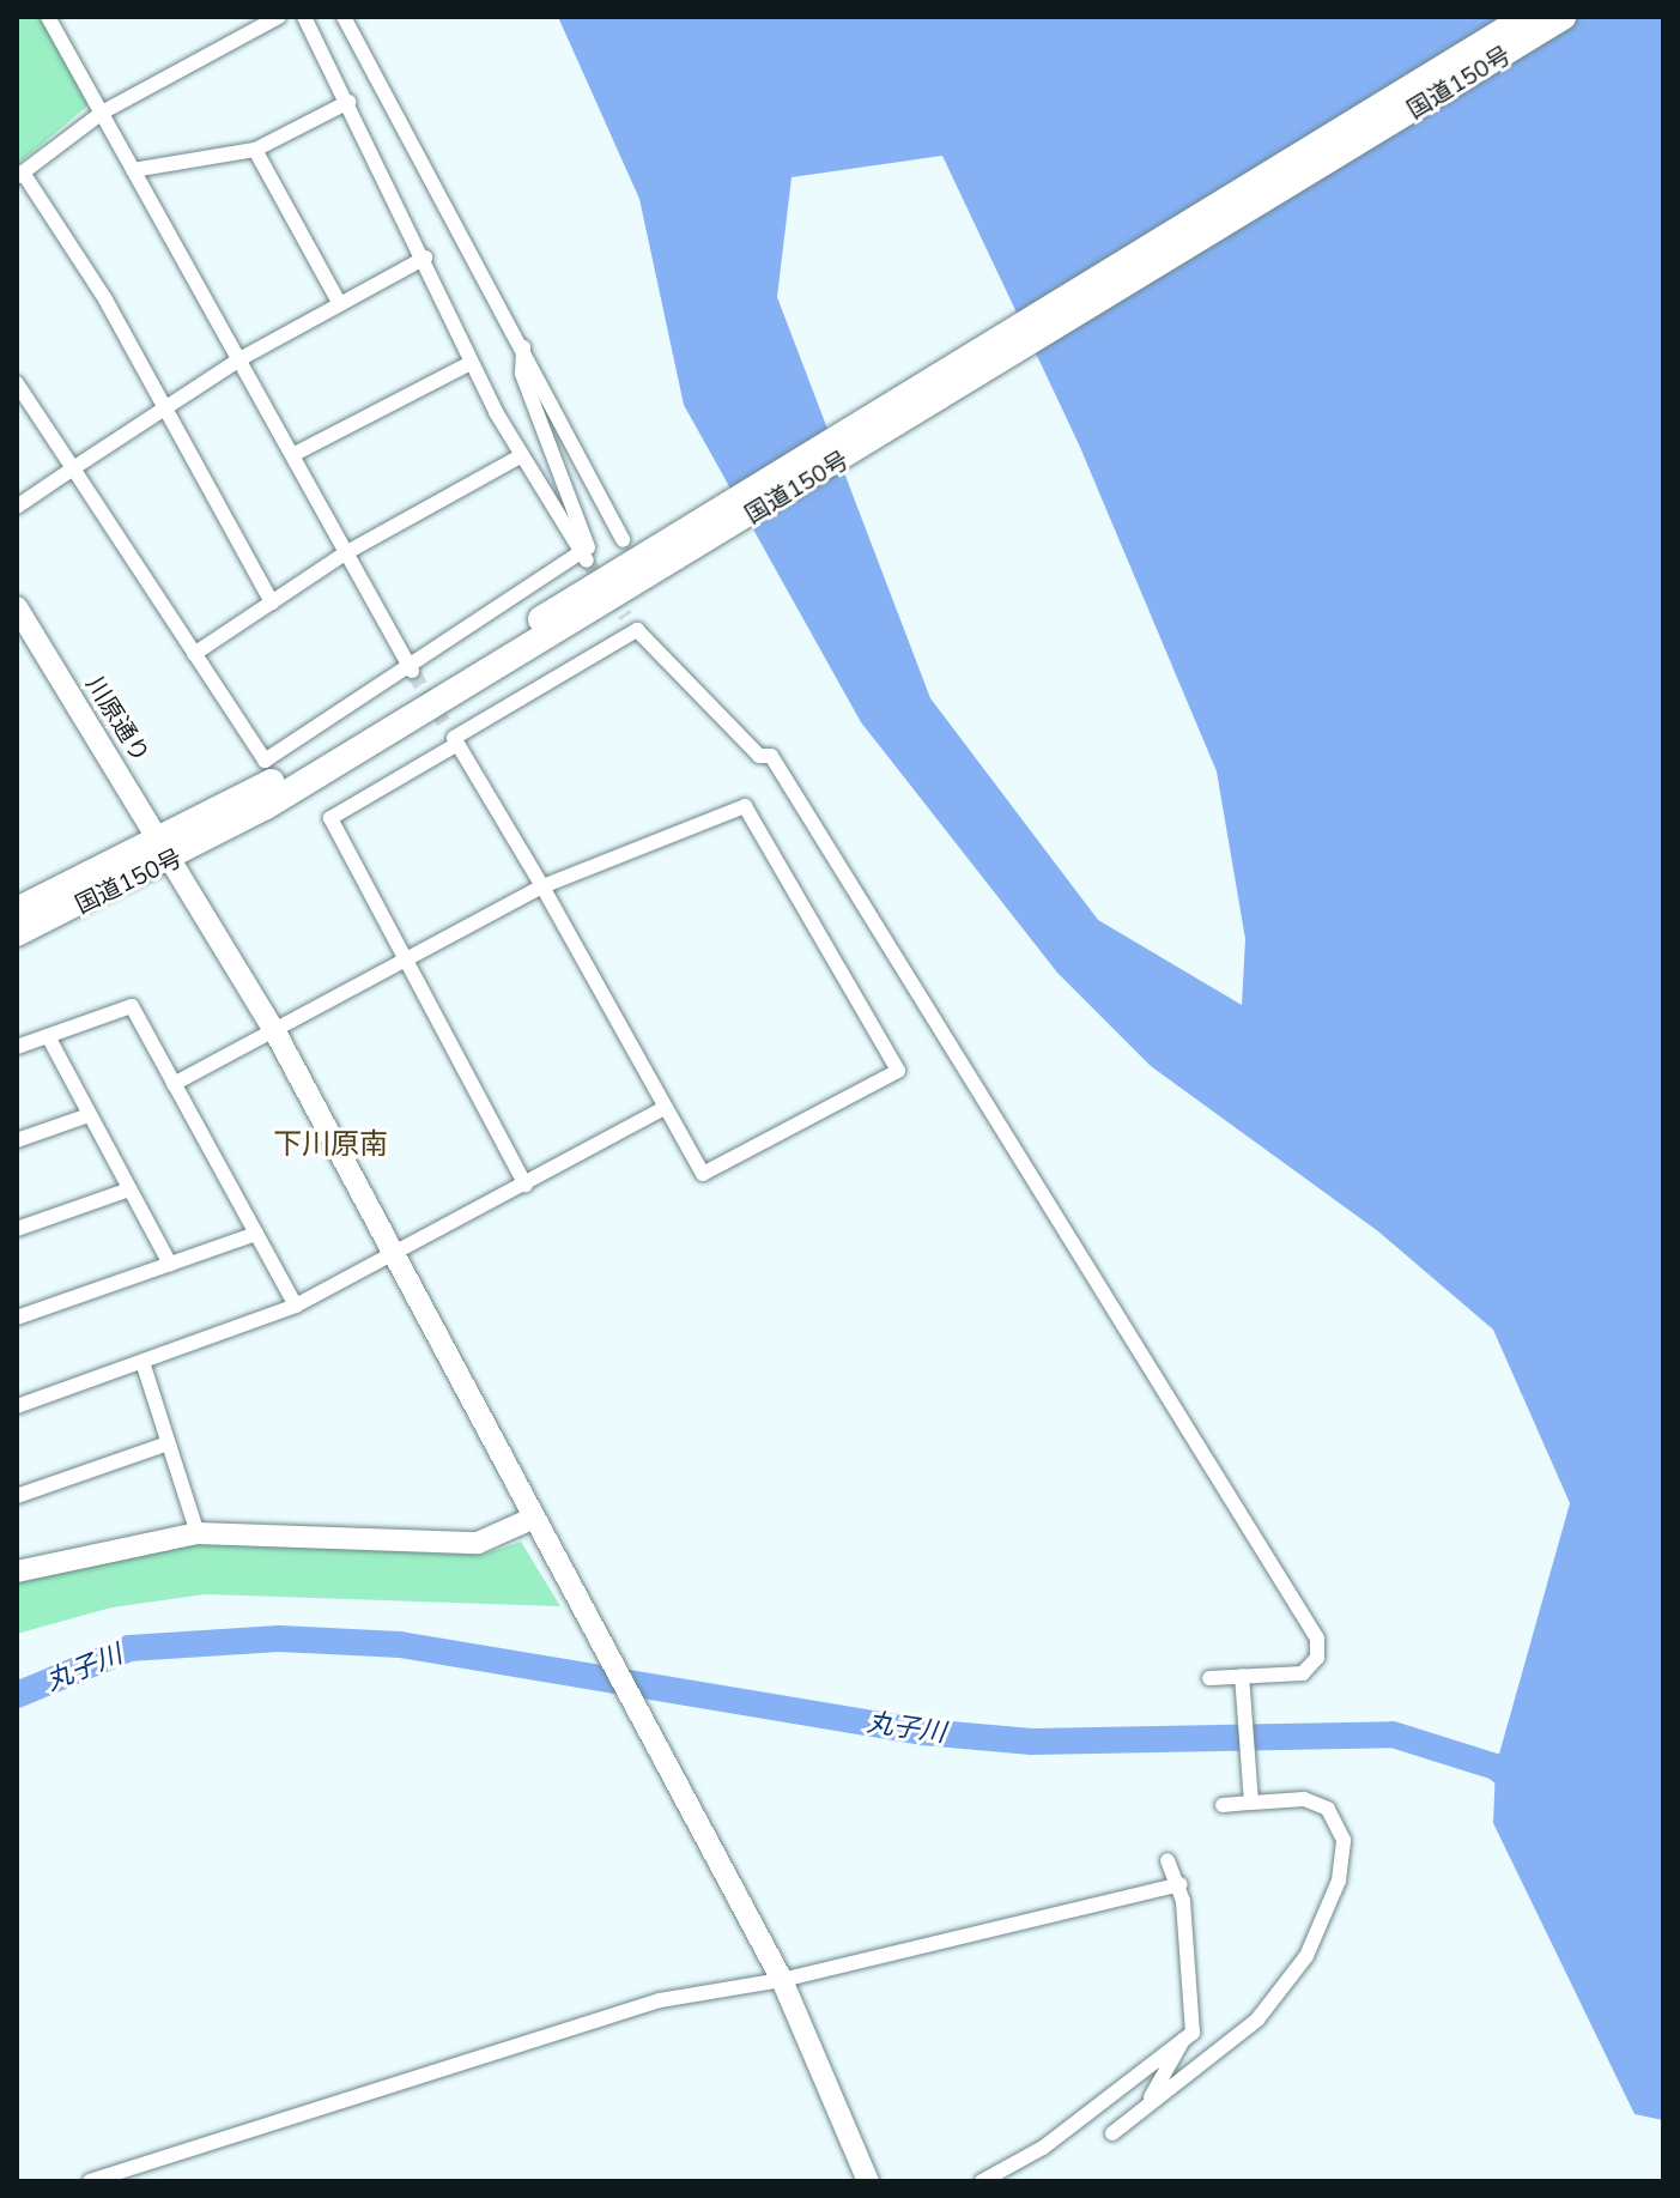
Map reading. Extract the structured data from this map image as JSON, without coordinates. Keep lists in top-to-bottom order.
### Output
{
  "streets": {
    "highway": ["国道150号"],
    "street": ["川原通り"]
  },
  "crossings": [
    ["国道150号", "川原通り"]
  ],
  "districts": ["下川原南"],
  "water": ["丸子川"]
}
